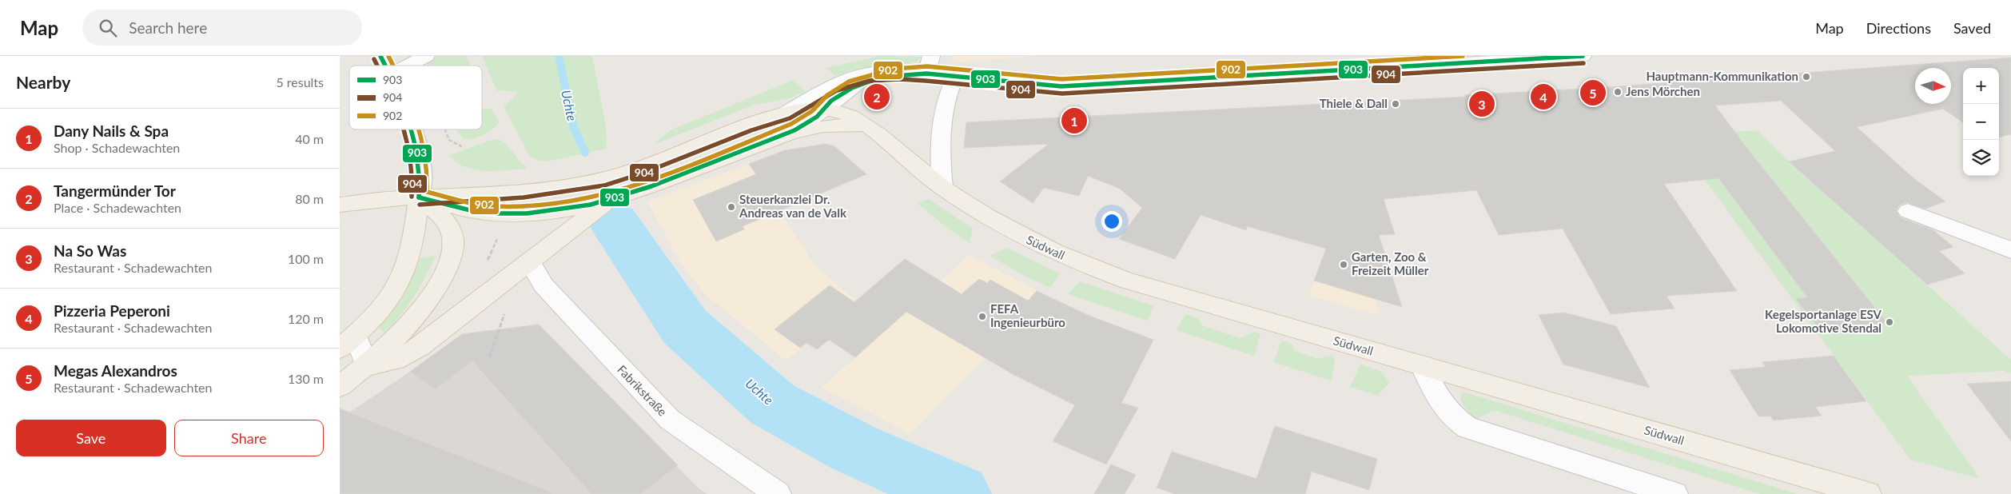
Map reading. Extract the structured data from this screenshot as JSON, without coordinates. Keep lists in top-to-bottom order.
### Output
{
  "streets": {
    "main road": ["Südwall"],
    "street": ["Fabrikstraße"]
  },
  "water": ["Uchte"],
  "places": [
    "Hauptmann-Kommunikation",
    "Jens Mörchen",
    "Thiele & Dall",
    "Steuerkanzlei Dr. Andreas van de Valk",
    "Garten, Zoo & Freizeit Müller",
    "FEFA Ingenieurbüro",
    "Kegelsportanlage ESV Lokomotive Stendal"
  ],
  "lines": ["transit line 903", "transit line 902", "transit line 904"],
  "legend": ["903", "904", "902"],
  "north": "right",
  "page": {
    "header": "Map",
    "search": "Search here",
    "nav": ["Map", "Directions", "Saved"],
    "heading": ["Nearby", "5 results"],
    "map_buttons": ["+", "−"],
    "pins": [
      "5",
      "2",
      "4",
      "3",
      "1"
    ],
    "list": [
      {
        "mark": "1",
        "name": "Dany Nails & Spa",
        "note": "Shop · Schadewachten",
        "value": "40 m"
      },
      {
        "mark": "2",
        "name": "Tangermünder Tor",
        "note": "Place · Schadewachten",
        "value": "80 m"
      },
      {
        "mark": "3",
        "name": "Na So Was",
        "note": "Restaurant · Schadewachten",
        "value": "100 m"
      },
      {
        "mark": "4",
        "name": "Pizzeria Peperoni",
        "note": "Restaurant · Schadewachten",
        "value": "120 m"
      },
      {
        "mark": "5",
        "name": "Megas Alexandros",
        "note": "Restaurant · Schadewachten",
        "value": "130 m"
      }
    ],
    "buttons": ["Save", "Share"]
  }
}
